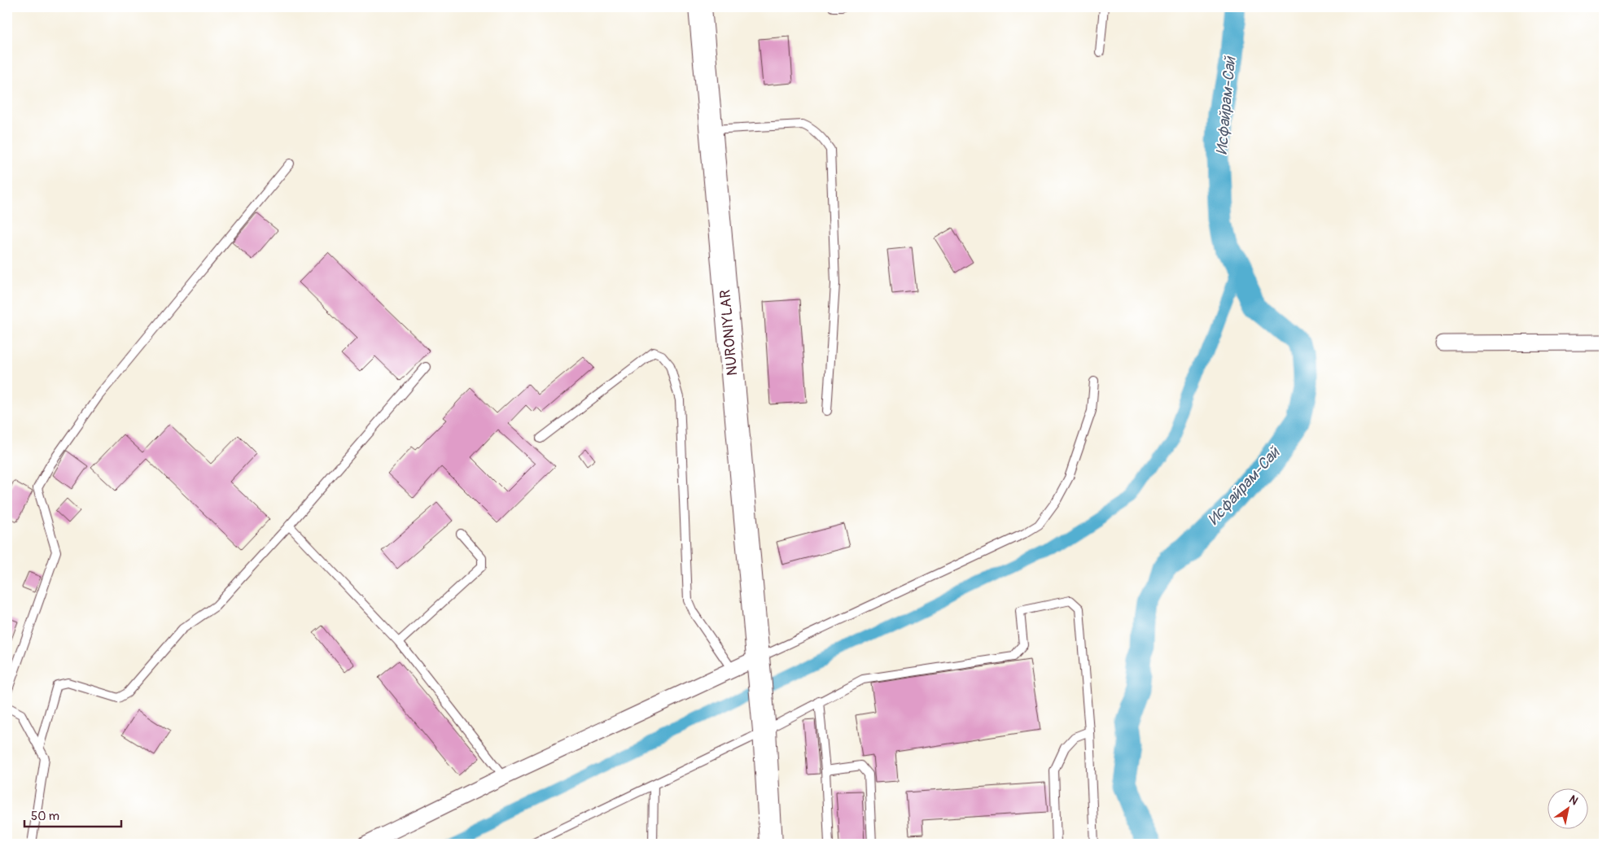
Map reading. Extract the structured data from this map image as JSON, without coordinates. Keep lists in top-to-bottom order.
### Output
{
  "streets": {
    "main road": ["NURONIYLAR"]
  },
  "water": ["Исфайрам-Сай"],
  "scale_bar": "50 m",
  "north": "top right"
}
